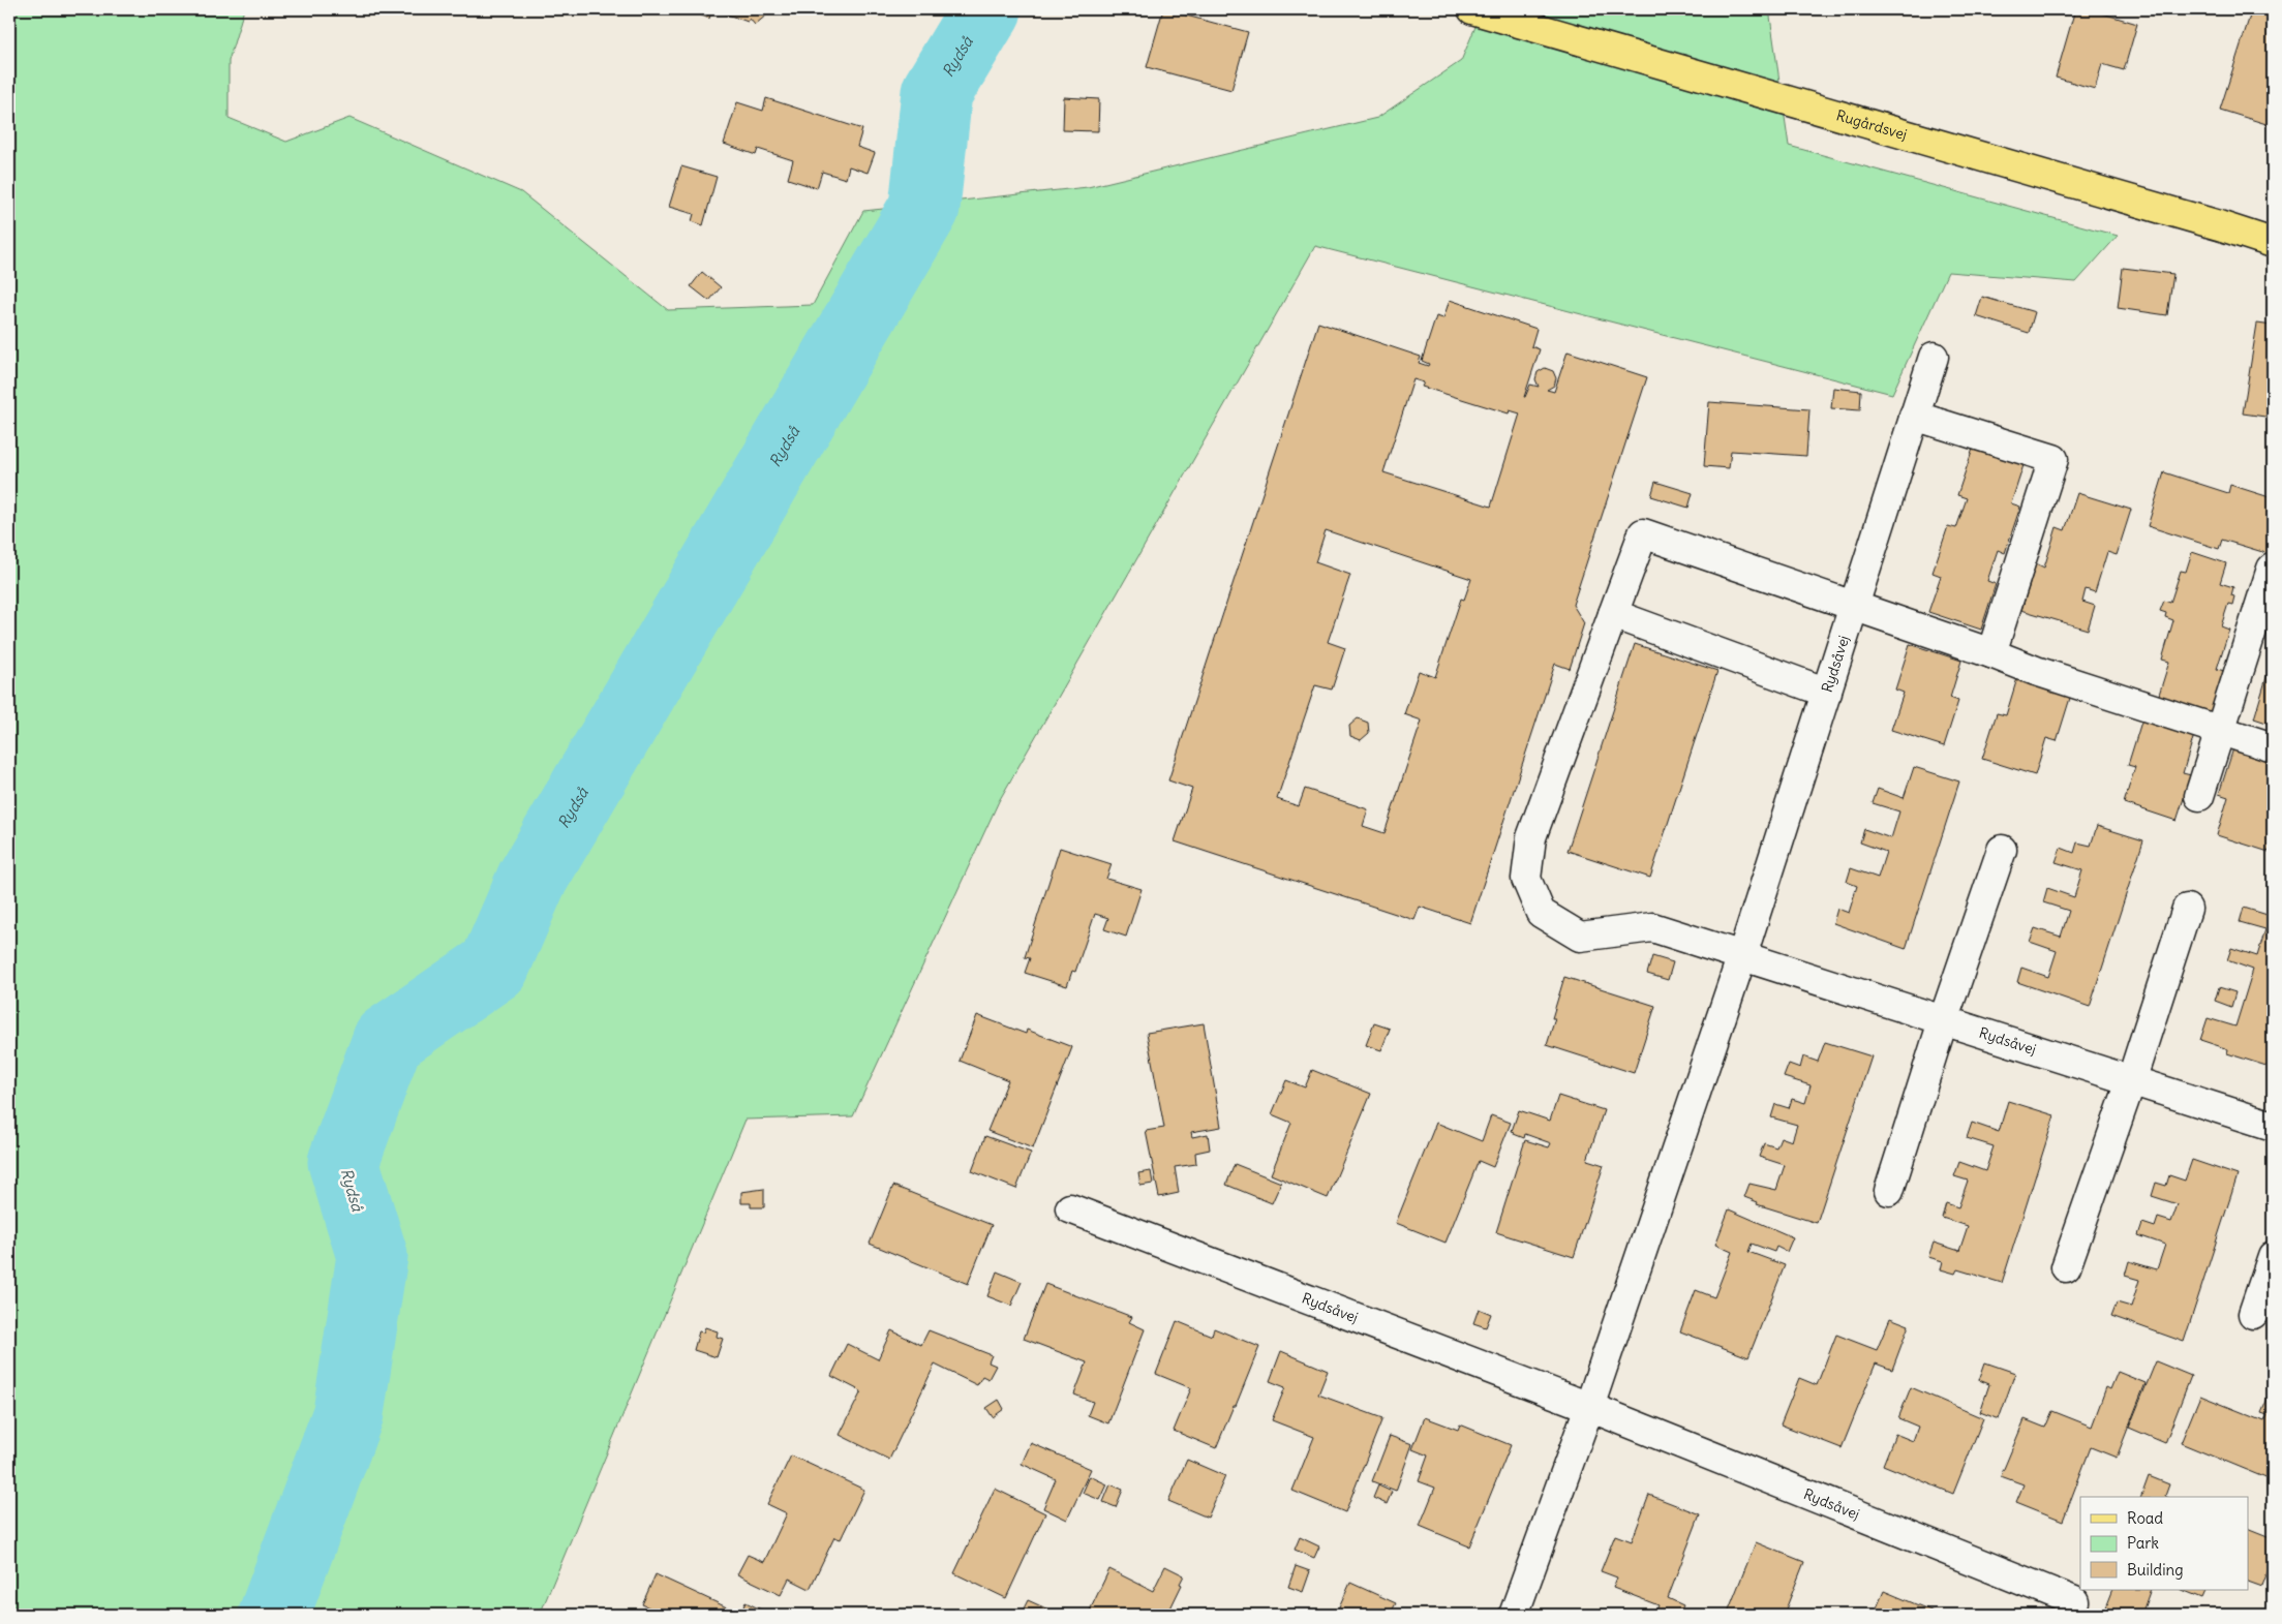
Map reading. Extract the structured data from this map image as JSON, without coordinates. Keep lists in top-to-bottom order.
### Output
{
  "streets": {
    "main road": ["Rugårdsvej"],
    "street": ["Rydsåvej"]
  },
  "water": ["Rydså"],
  "legend": ["Road", "Park", "Building"]
}
